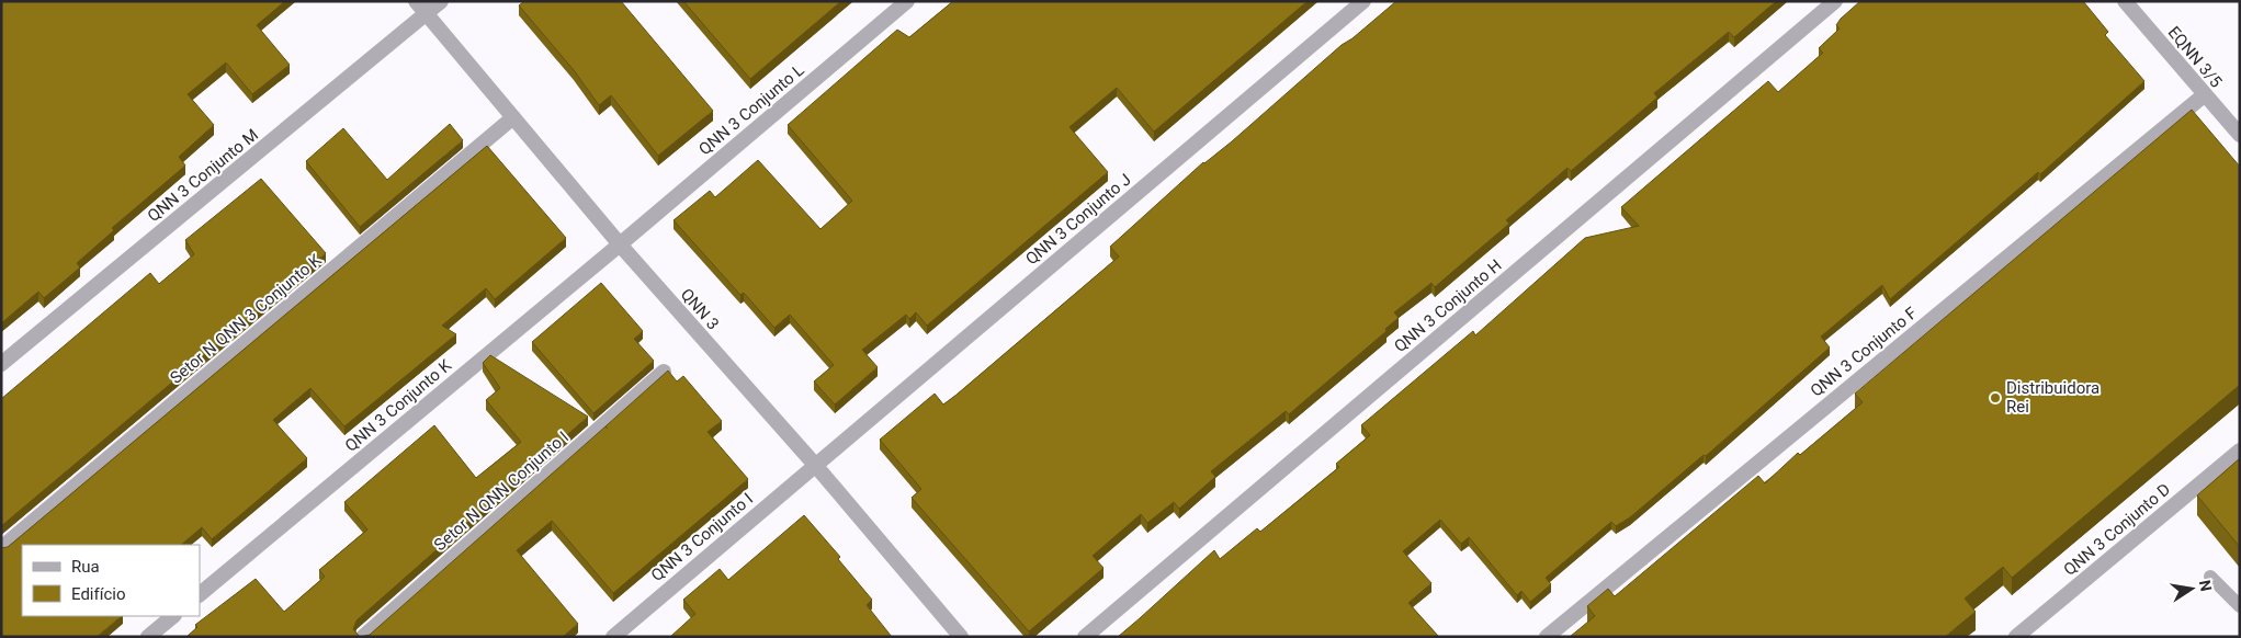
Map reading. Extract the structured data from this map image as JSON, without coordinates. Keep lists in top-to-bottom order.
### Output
{
  "streets": {
    "street": [
      "EQNN 3/5",
      "QNN 3 Conjunto L",
      "QNN 3 Conjunto M",
      "QNN 3 Conjunto J",
      "QNN 3 Conjunto H",
      "QNN 3",
      "Setor N QNN 3 Conjunto K",
      "QNN 3 Conjunto F",
      "QNN 3 Conjunto K",
      "Setor N QNN Conjunto I",
      "QNN 3 Conjunto D",
      "QNN 3 Conjunto I"
    ]
  },
  "crossings": [
    ["EQNN 3/5", "QNN 3 Conjunto F"],
    ["QNN 3 Conjunto L", "QNN 3"],
    ["QNN 3 Conjunto L", "QNN 3 Conjunto K"],
    ["QNN 3 Conjunto M", "QNN 3"],
    ["QNN 3 Conjunto J", "QNN 3"],
    ["QNN 3 Conjunto J", "QNN 3 Conjunto I"],
    ["QNN 3", "Setor N QNN 3 Conjunto K"],
    ["QNN 3", "QNN 3 Conjunto K"],
    ["QNN 3", "QNN 3 Conjunto I"]
  ],
  "places": ["Distribuidora Rei"],
  "legend": ["Rua", "Edifício"],
  "north": "right"
}
